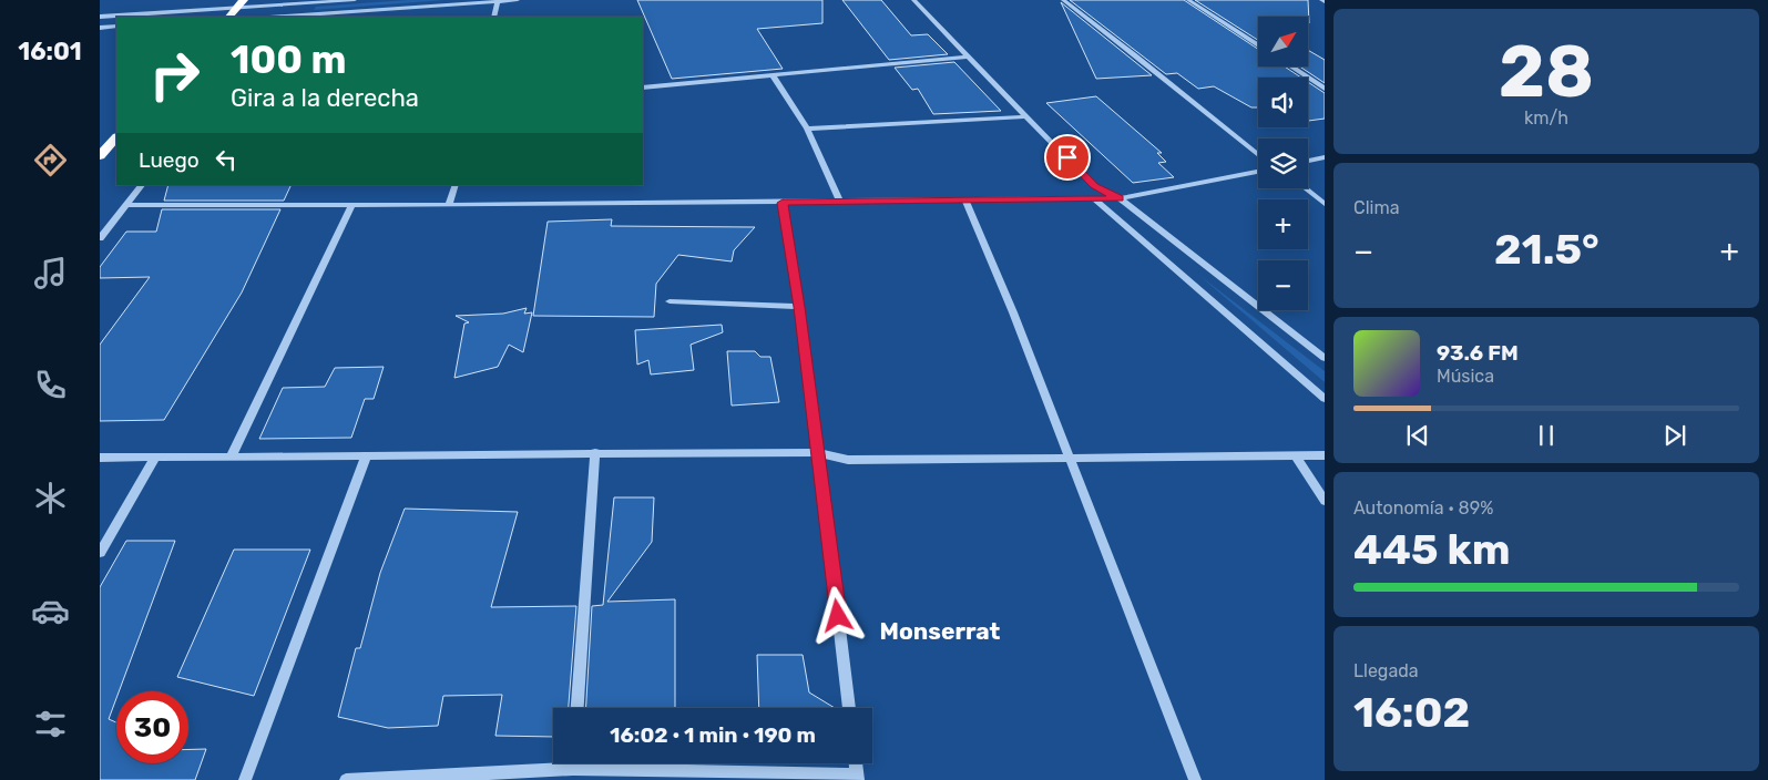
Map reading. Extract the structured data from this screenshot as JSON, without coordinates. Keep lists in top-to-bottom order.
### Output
{
  "districts": ["Monserrat"],
  "north": "top right",
  "page": {
    "tabs": "16:01",
    "tile": [
      ["28", "km/h"],
      "Clima",
      ["Autonomía · 89%", "445 km"],
      ["Llegada", "16:02"]
    ],
    "map_buttons": ["+", "−"],
    "turn": ["100 m", "Gira a la derecha"],
    "then": "Luego",
    "heat": ["−", "21.5°", "+"],
    "song": ["93.6 FM", "Música"],
    "limit": "30",
    "trip": "16:02 · 1 min · 190 m"
  }
}
